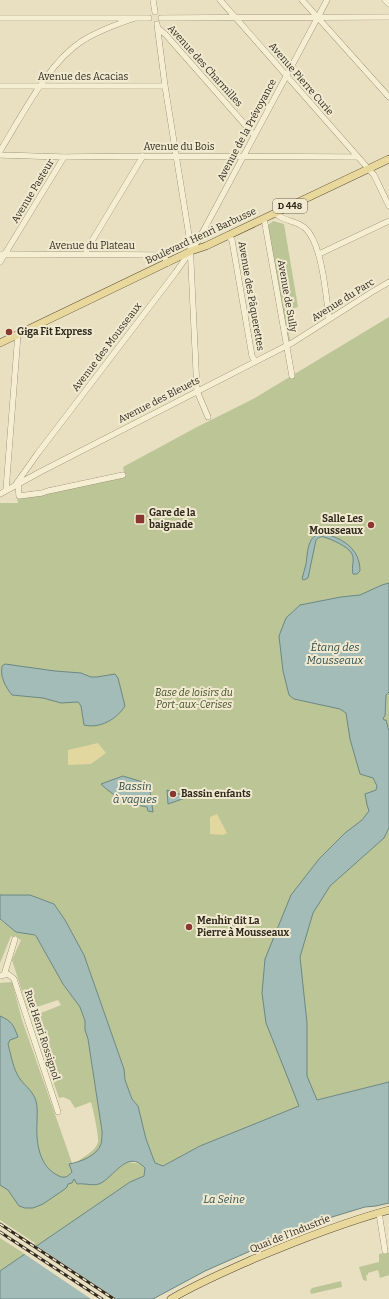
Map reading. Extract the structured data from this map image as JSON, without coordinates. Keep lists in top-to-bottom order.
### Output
{
  "streets": {
    "main road": ["D 448", "Boulevard Henri Barbusse", "Quai de l'Industrie"],
    "street": [
      "Avenue des Charmilles",
      "Avenue des Acacias",
      "Avenue Pierre Curie",
      "Avenue de la Prévoyance",
      "Avenue du Bois",
      "Avenue Pasteur",
      "Avenue du Plateau",
      "Avenue des Pâquerettes",
      "Avenue de Sully",
      "Avenue du Parc",
      "Avenue des Mousseaux",
      "Avenue des Bleuets",
      "Rue Henri Rossignol"
    ]
  },
  "crossings": [
    ["Avenue des Charmilles", "Avenue de la Prévoyance"],
    ["Avenue Pierre Curie", "Avenue de la Prévoyance"],
    ["Avenue Pierre Curie", "Avenue du Bois"],
    ["Avenue Pierre Curie", "Boulevard Henri Barbusse"],
    ["Avenue de la Prévoyance", "Avenue du Bois"],
    ["Avenue de la Prévoyance", "Boulevard Henri Barbusse"],
    ["Avenue de la Prévoyance", "Avenue des Mousseaux"],
    ["Avenue du Bois", "Avenue Pasteur"],
    ["Avenue Pasteur", "Avenue du Plateau"],
    ["D 448", "Boulevard Henri Barbusse"],
    ["Boulevard Henri Barbusse", "Avenue du Plateau"],
    ["Boulevard Henri Barbusse", "Avenue des Pâquerettes"],
    ["Boulevard Henri Barbusse", "Avenue de Sully"],
    ["Boulevard Henri Barbusse", "Avenue des Mousseaux"],
    ["Avenue des Pâquerettes", "Avenue des Bleuets"],
    ["Avenue de Sully", "Avenue du Parc"],
    ["Avenue de Sully", "Avenue des Bleuets"],
    ["Avenue du Parc", "Avenue des Bleuets"],
    ["Avenue des Mousseaux", "Avenue des Bleuets"]
  ],
  "water": ["Étang des Mousseaux", "Bassin à vagues", "La Seine"],
  "parks": ["Base de loisirs du Port-aux-Cerises"],
  "places": {
    "other": [
      "Giga Fit Express",
      "Salle Les Mousseaux",
      "Bassin enfants",
      "Menhir dit La Pierre à Mousseaux"
    ],
    "transit": ["Gare de la baignade"]
  }
}
